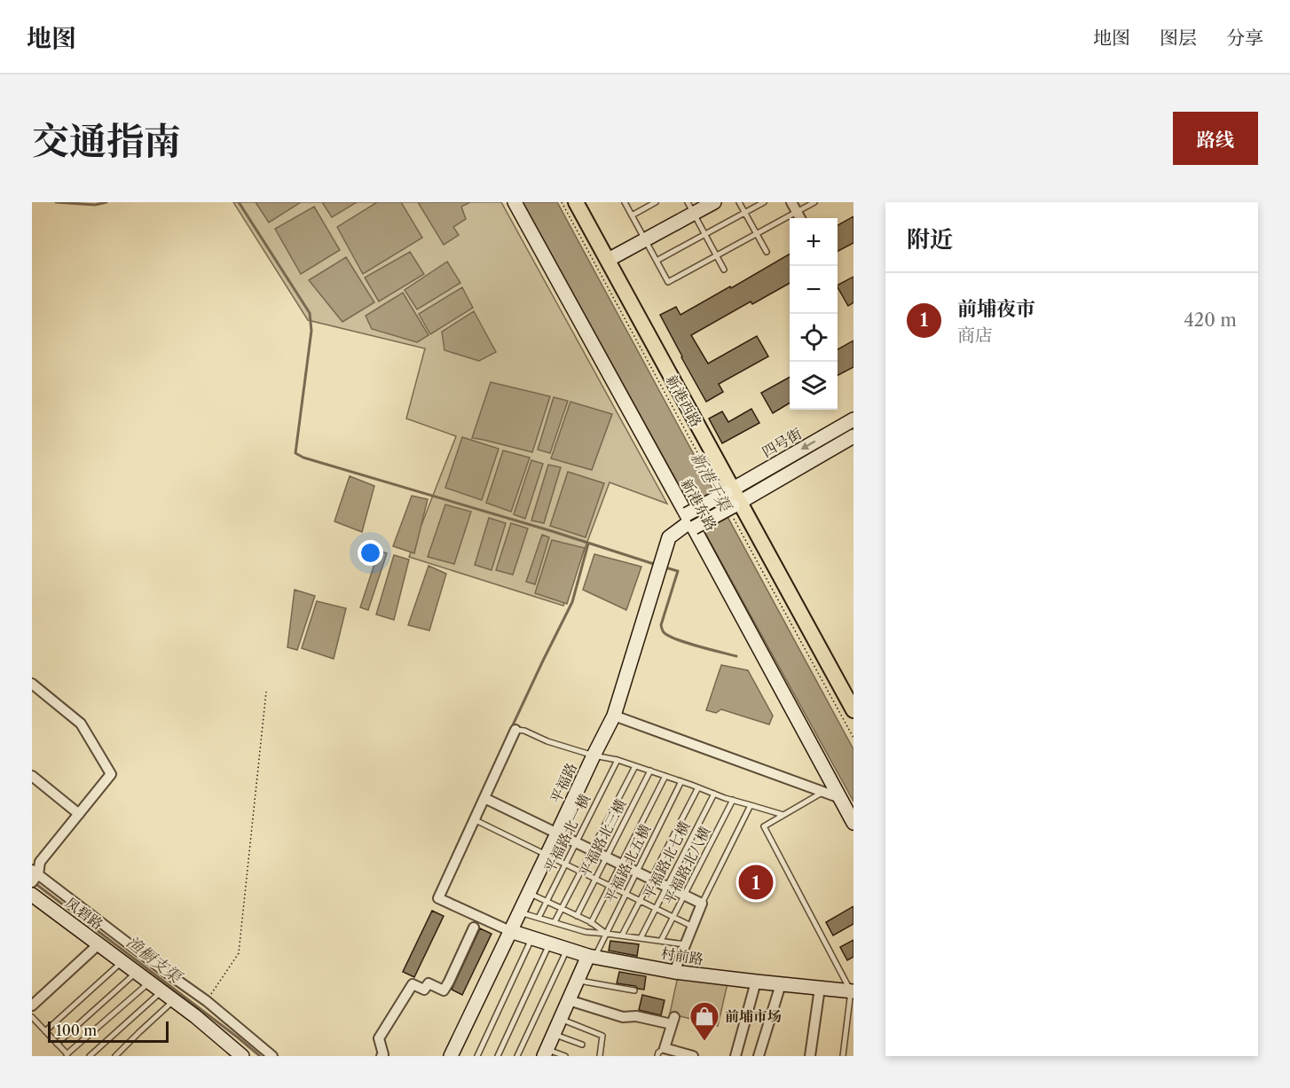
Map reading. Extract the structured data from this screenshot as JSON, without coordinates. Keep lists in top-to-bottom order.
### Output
{
  "streets": {
    "main road": [
      "新港西路",
      "四号街",
      "新港东路",
      "平福路",
      "凤碧路",
      "村前路"
    ],
    "lane": [
      "平福路北一横",
      "平福路北三横",
      "平福路北七横",
      "平福路北五横",
      "平福路北八横"
    ]
  },
  "crossings": [
    ["四号街", "新港东路"],
    ["四号街", "平福路"],
    ["新港东路", "平福路"],
    ["平福路", "村前路"],
    ["平福路北五横", "村前路"]
  ],
  "water": ["新港干渠", "渔橱支渠"],
  "places": {
    "shop": ["前埔市场"]
  },
  "scale_bar": "100 m",
  "page": {
    "header": "地图",
    "nav": ["地图", "图层", "分享"],
    "title": "交通指南",
    "buttons": "路线",
    "heading": "附近",
    "map_buttons": ["+", "−"],
    "list": [
      {
        "mark": "1",
        "name": "前埔夜市",
        "note": "商店",
        "value": "420 m"
      }
    ],
    "pins": "1",
    "scale": "100 m"
  }
}
